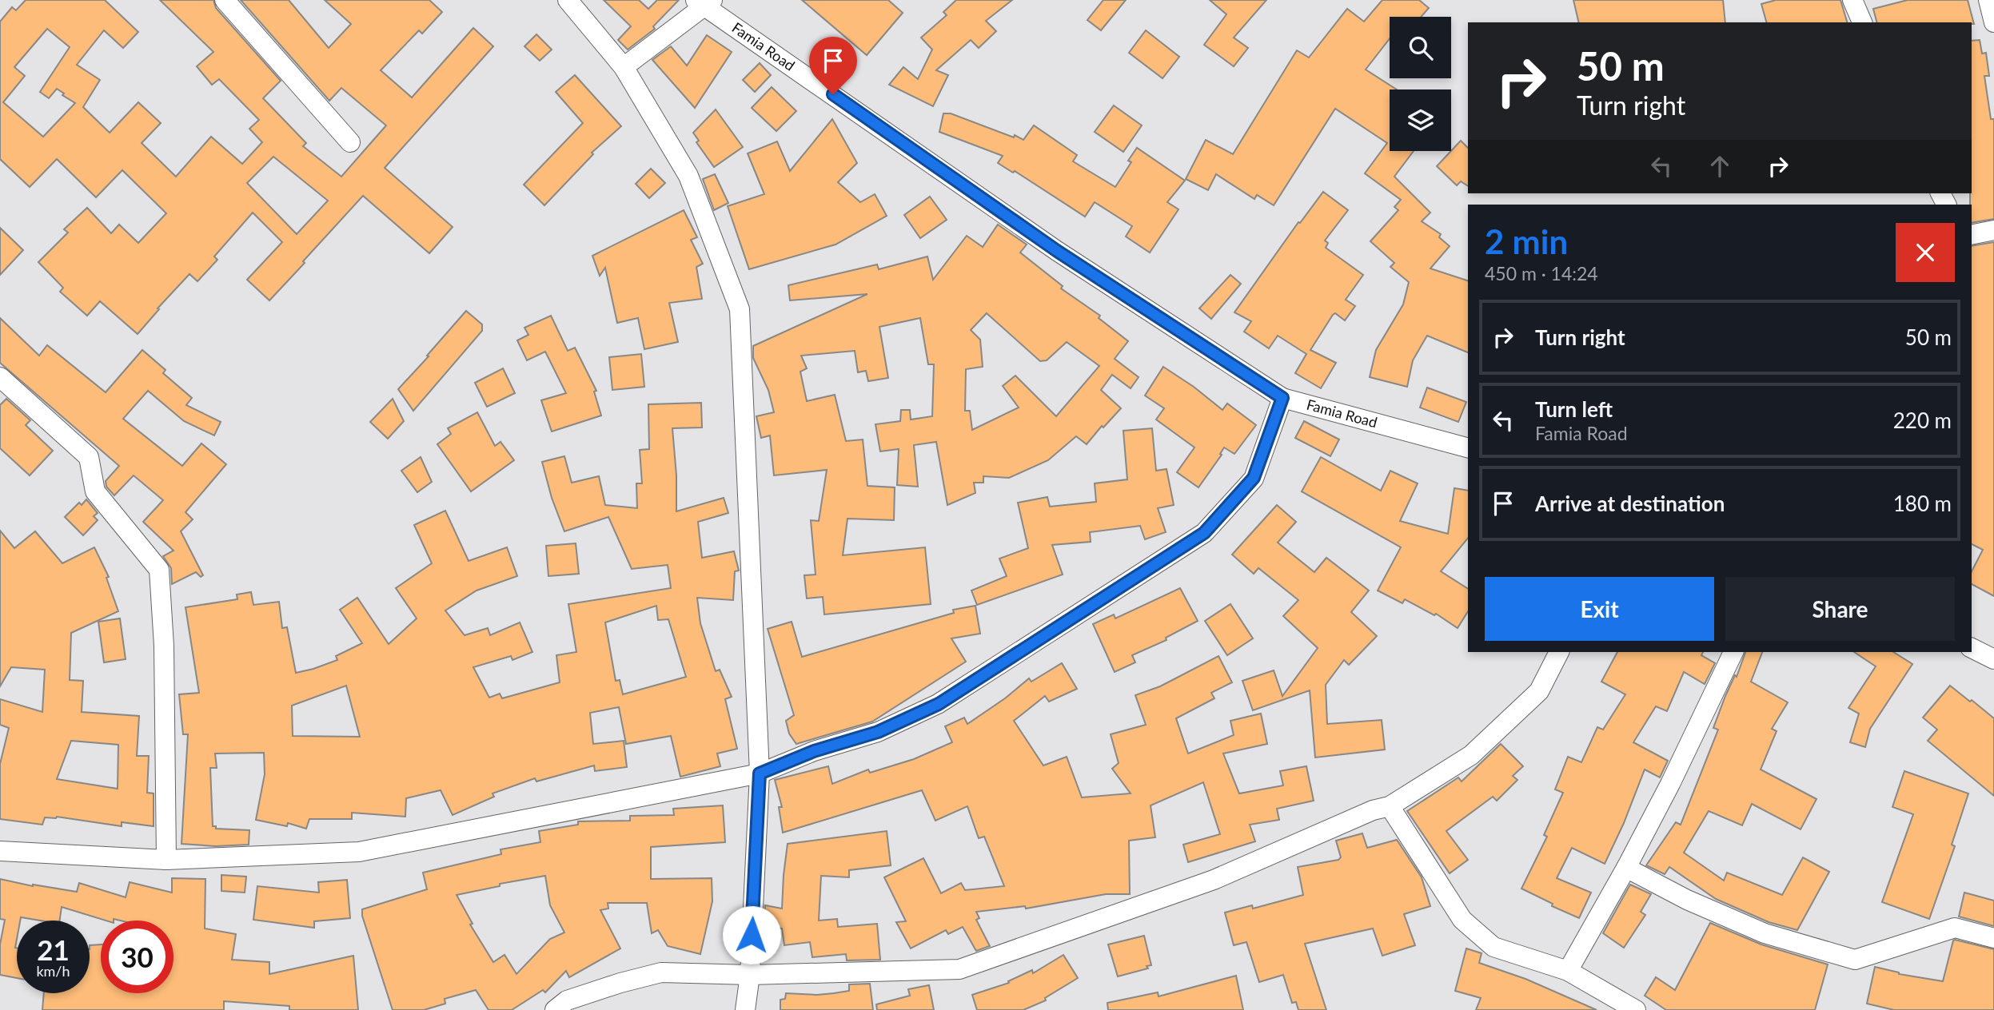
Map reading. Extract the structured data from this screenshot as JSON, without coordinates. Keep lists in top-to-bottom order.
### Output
{
  "streets": {
    "street": ["Famia Road"]
  },
  "page": {
    "turn": ["50 m", "Turn right"],
    "heading": ["2 min", "450 m · 14:24"],
    "list": [
      {
        "name": "Turn right",
        "value": "50 m"
      },
      {
        "name": "Turn left",
        "note": "Famia Road",
        "value": "220 m"
      },
      {
        "name": "Arrive at destination",
        "value": "180 m"
      }
    ],
    "buttons": ["Exit", "Share"],
    "speed": "21 km/h",
    "limit": "30"
  }
}
